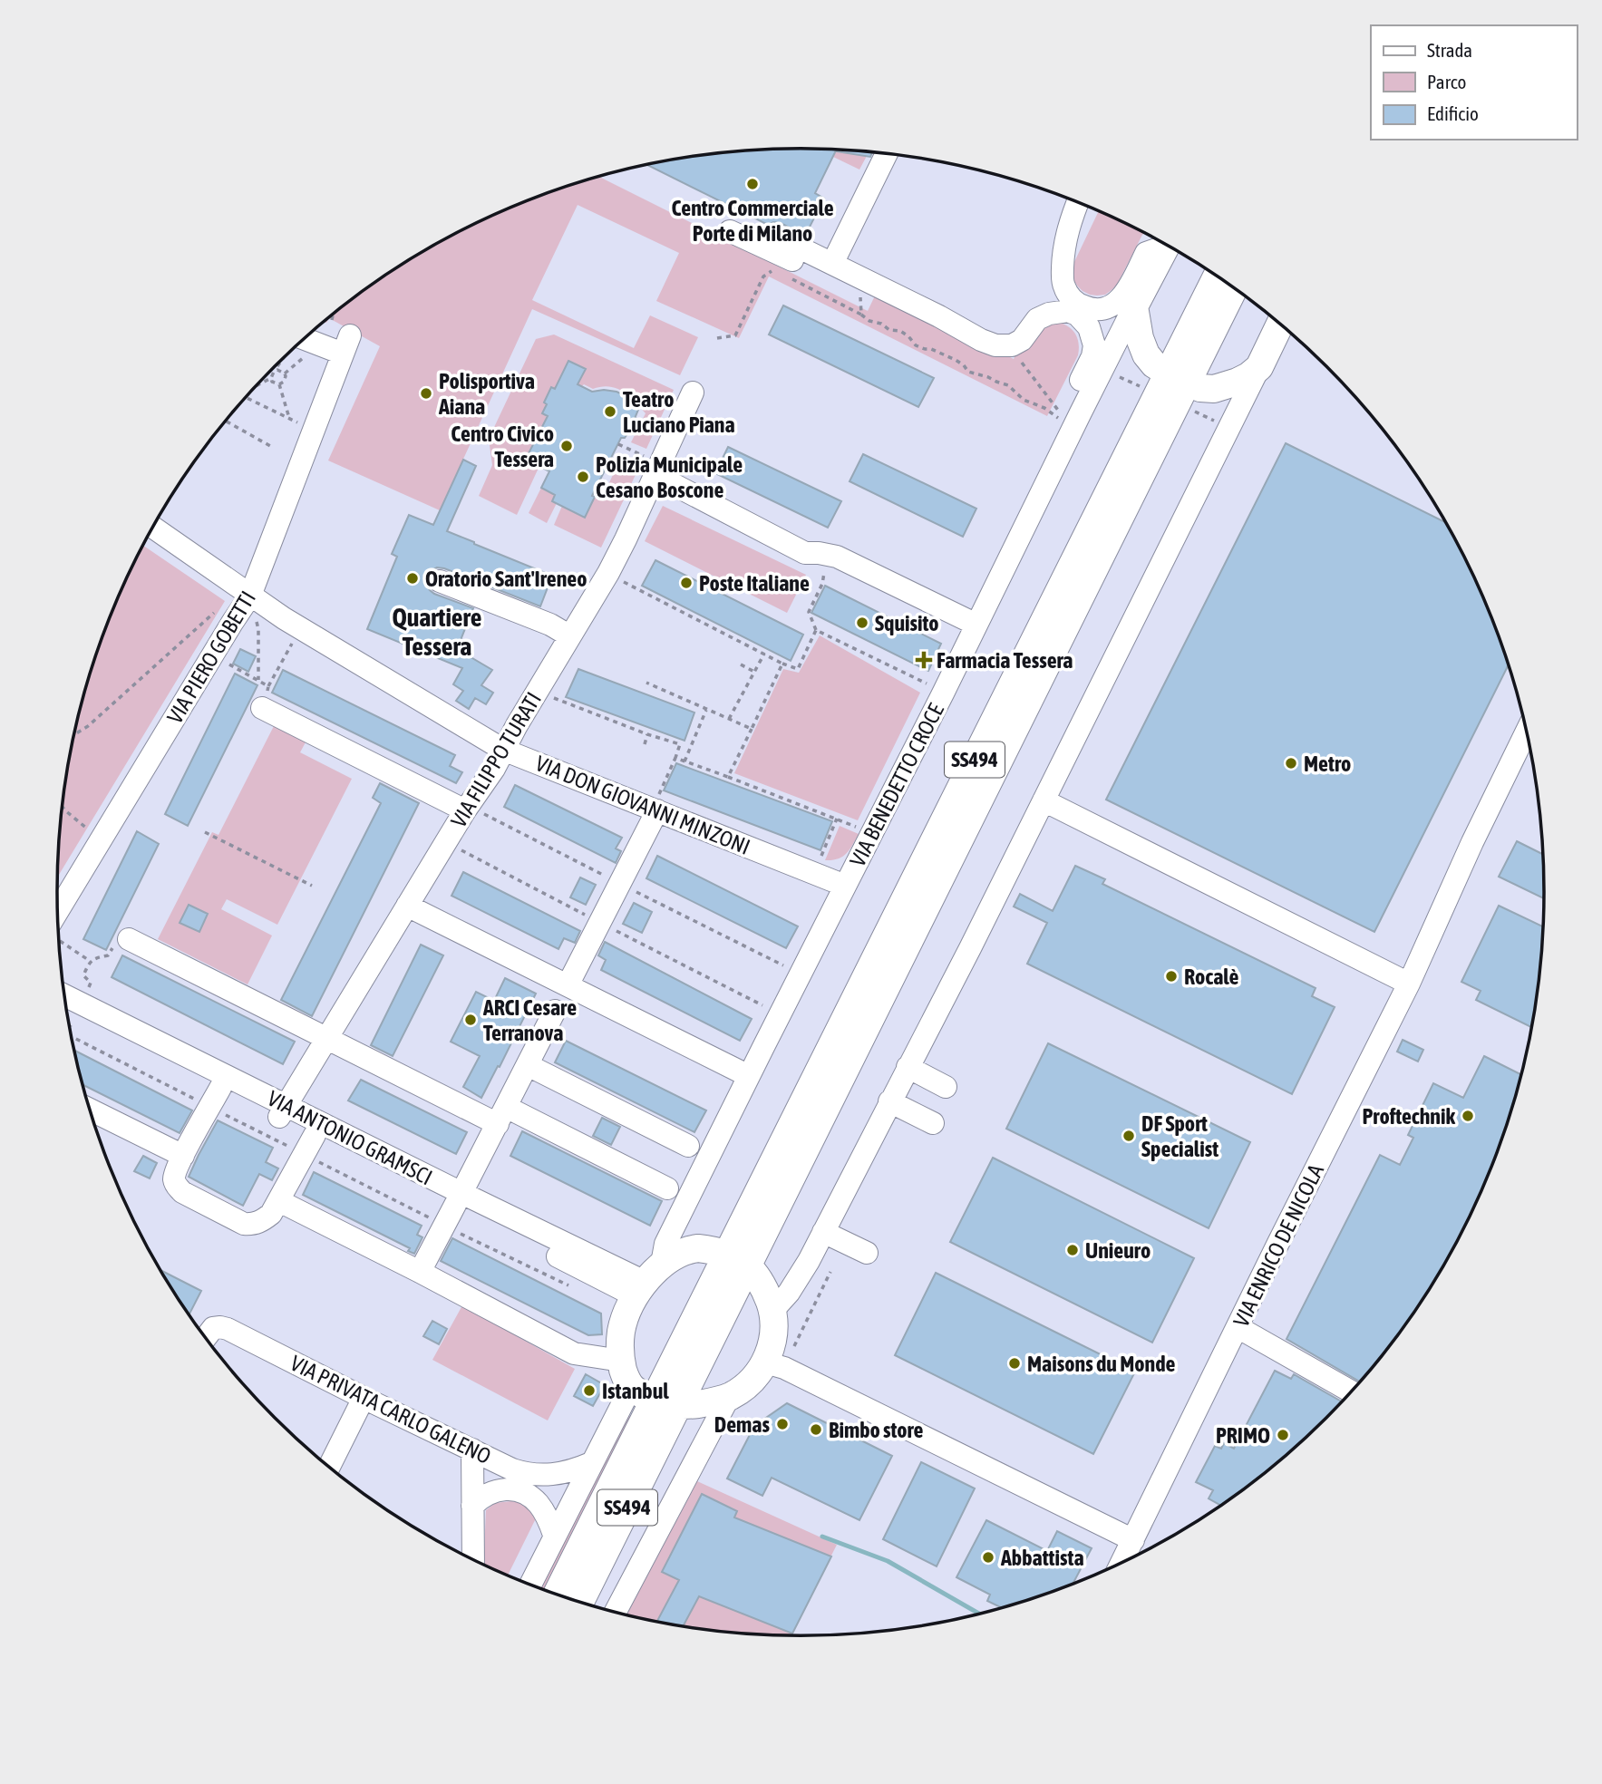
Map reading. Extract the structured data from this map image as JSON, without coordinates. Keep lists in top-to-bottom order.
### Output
{
  "streets": {
    "main road": ["SS494", "VIA BENEDETTO CROCE"],
    "street": [
      "VIA PIERO GOBETTI",
      "VIA FILIPPO TURATI",
      "VIA DON GIOVANNI MINZONI",
      "VIA ANTONIO GRAMSCI",
      "VIA ENRICO DE NICOLA",
      "VIA PRIVATA CARLO GALENO"
    ]
  },
  "crossings": [
    ["VIA PIERO GOBETTI", "VIA DON GIOVANNI MINZONI"],
    ["VIA FILIPPO TURATI", "VIA DON GIOVANNI MINZONI"],
    ["VIA FILIPPO TURATI", "VIA ANTONIO GRAMSCI"],
    ["VIA BENEDETTO CROCE", "VIA DON GIOVANNI MINZONI"],
    ["VIA BENEDETTO CROCE", "VIA ANTONIO GRAMSCI"]
  ],
  "districts": ["Quartiere Tessera"],
  "places": {
    "other": [
      "Centro Commerciale Porte di Milano",
      "Polisportiva Aiana",
      "Teatro Luciano Piana",
      "Centro Civico Tessera",
      "Polizia Municipale Cesano Boscone",
      "Oratorio Sant'Ireneo",
      "Poste Italiane",
      "Squisito",
      "Metro",
      "Rocalè",
      "ARCI Cesare Terranova",
      "Proftechnik",
      "DF Sport Specialist",
      "Unieuro",
      "Maisons du Monde",
      "Istanbul",
      "Demas",
      "Bimbo store",
      "PRIMO",
      "Abbattista"
    ],
    "health": ["Farmacia Tessera"]
  },
  "legend": ["Strada", "Parco", "Edificio"]
}
